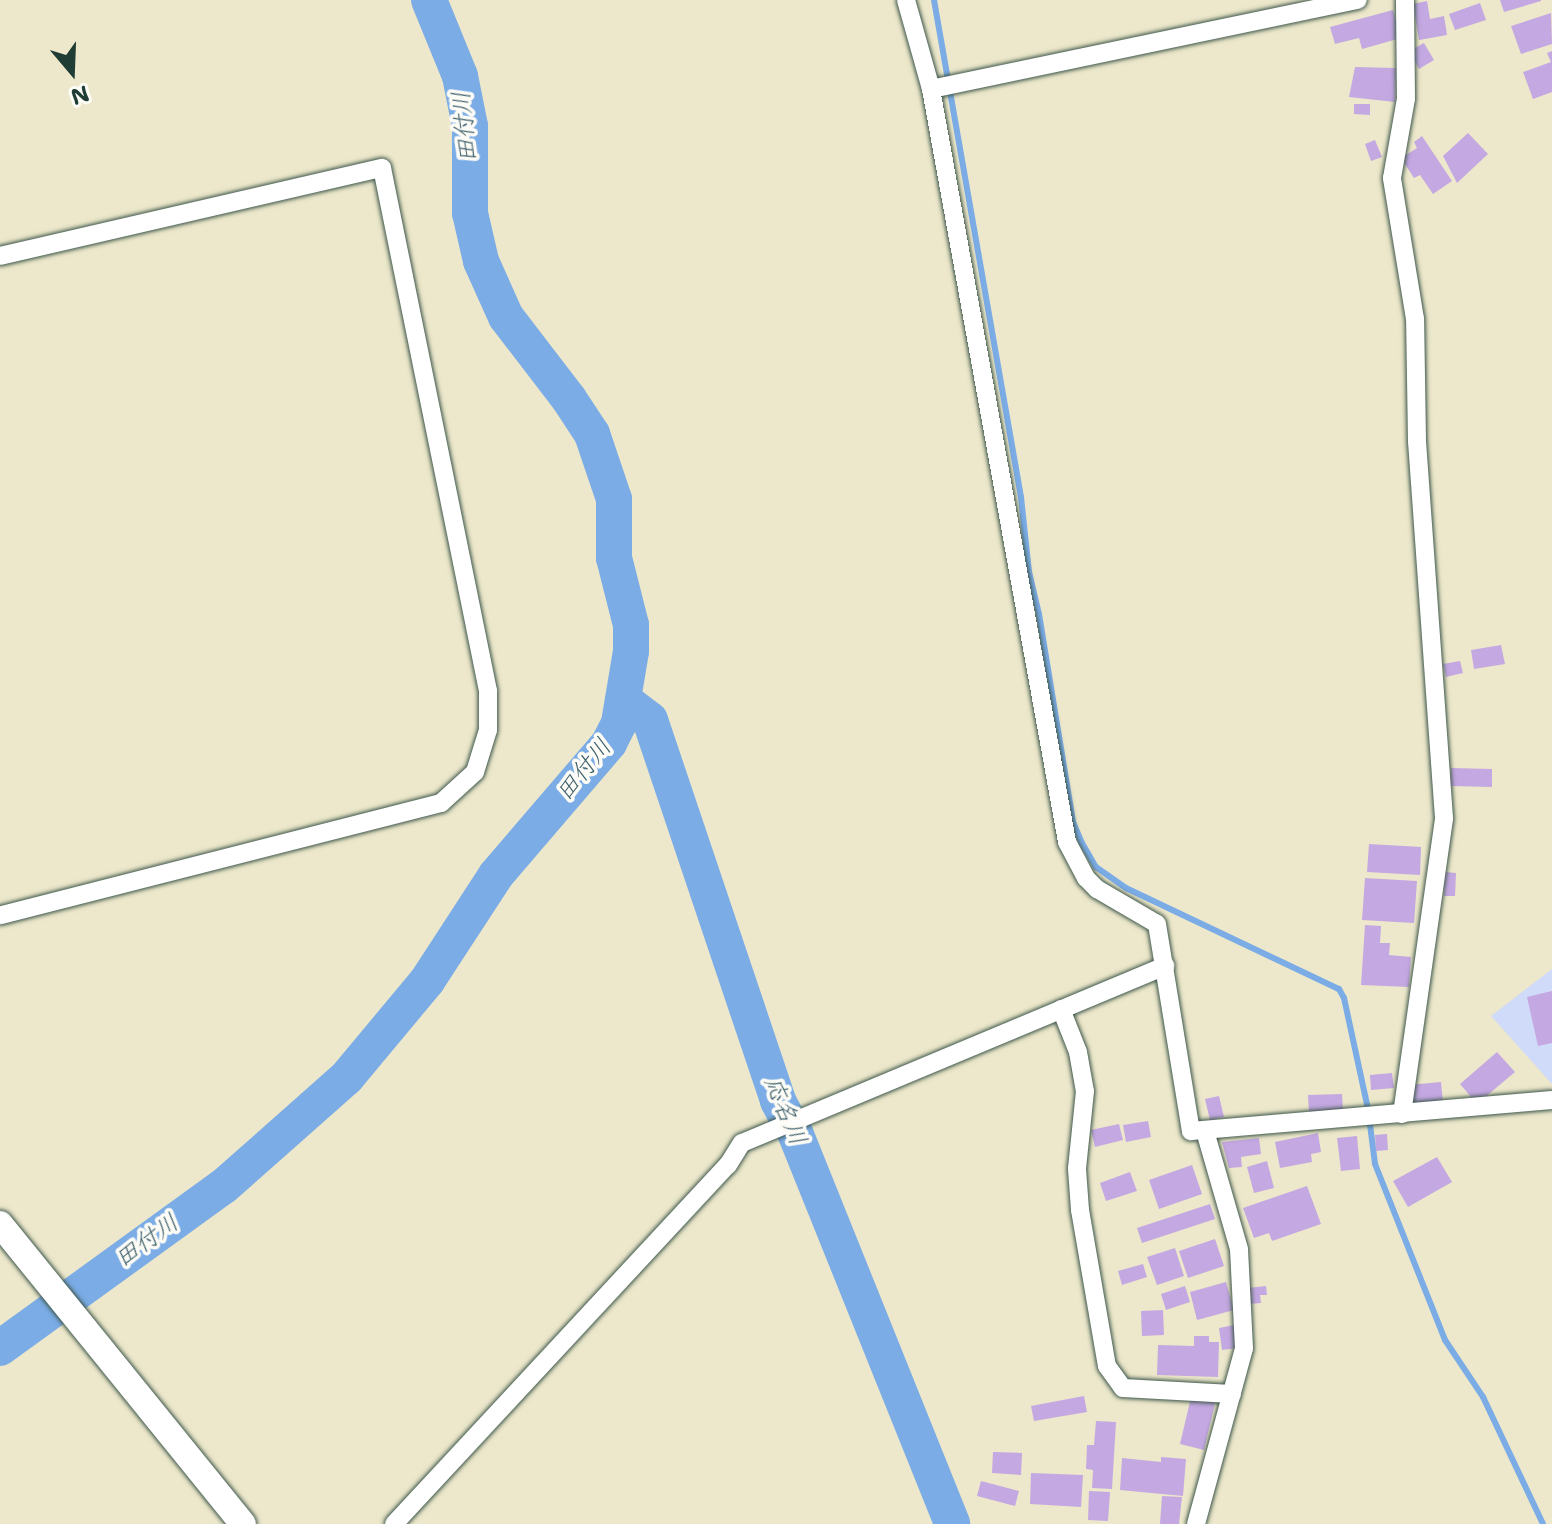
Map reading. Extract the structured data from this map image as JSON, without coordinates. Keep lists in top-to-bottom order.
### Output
{
  "water": ["田付川", "応名川"],
  "north": "bottom"
}
